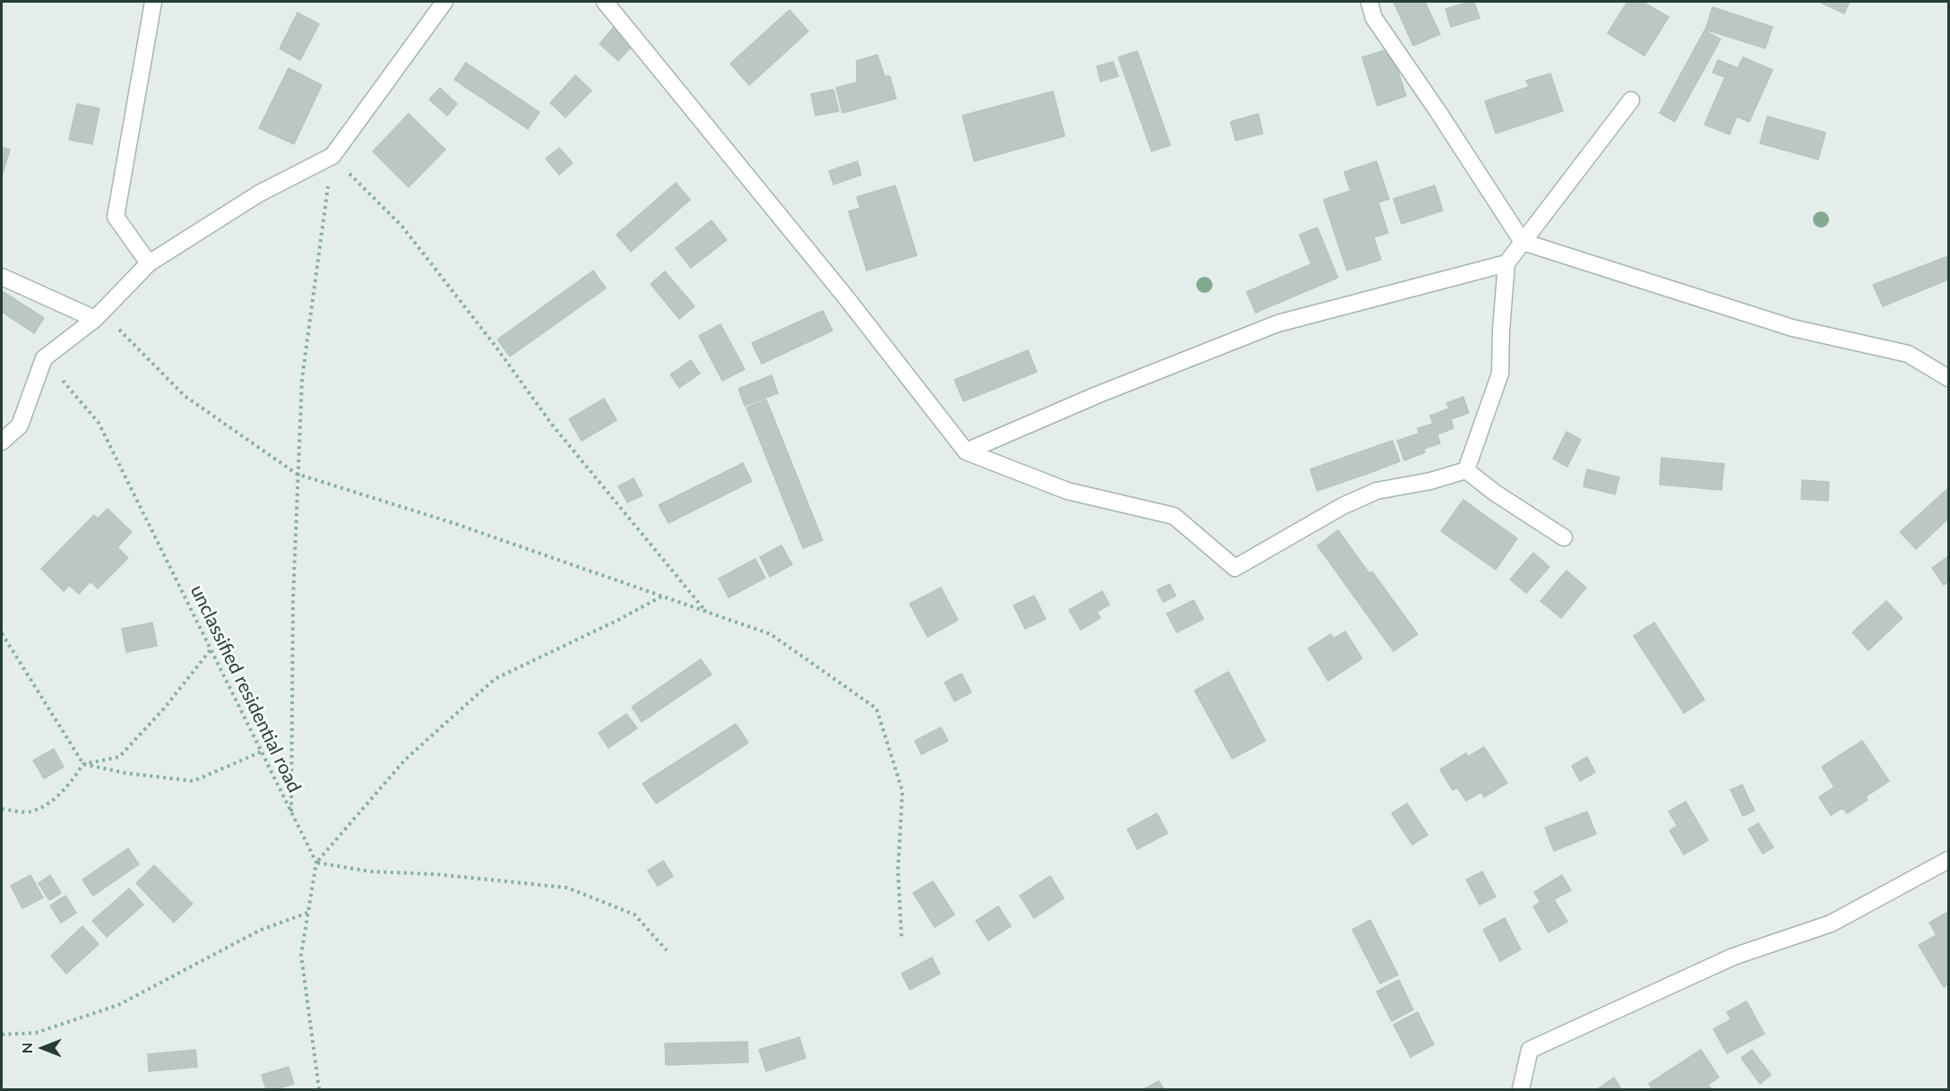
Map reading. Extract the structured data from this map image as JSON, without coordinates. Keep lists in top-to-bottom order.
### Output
{
  "streets": {
    "path": ["unclassified residential road"]
  },
  "north": "left"
}
